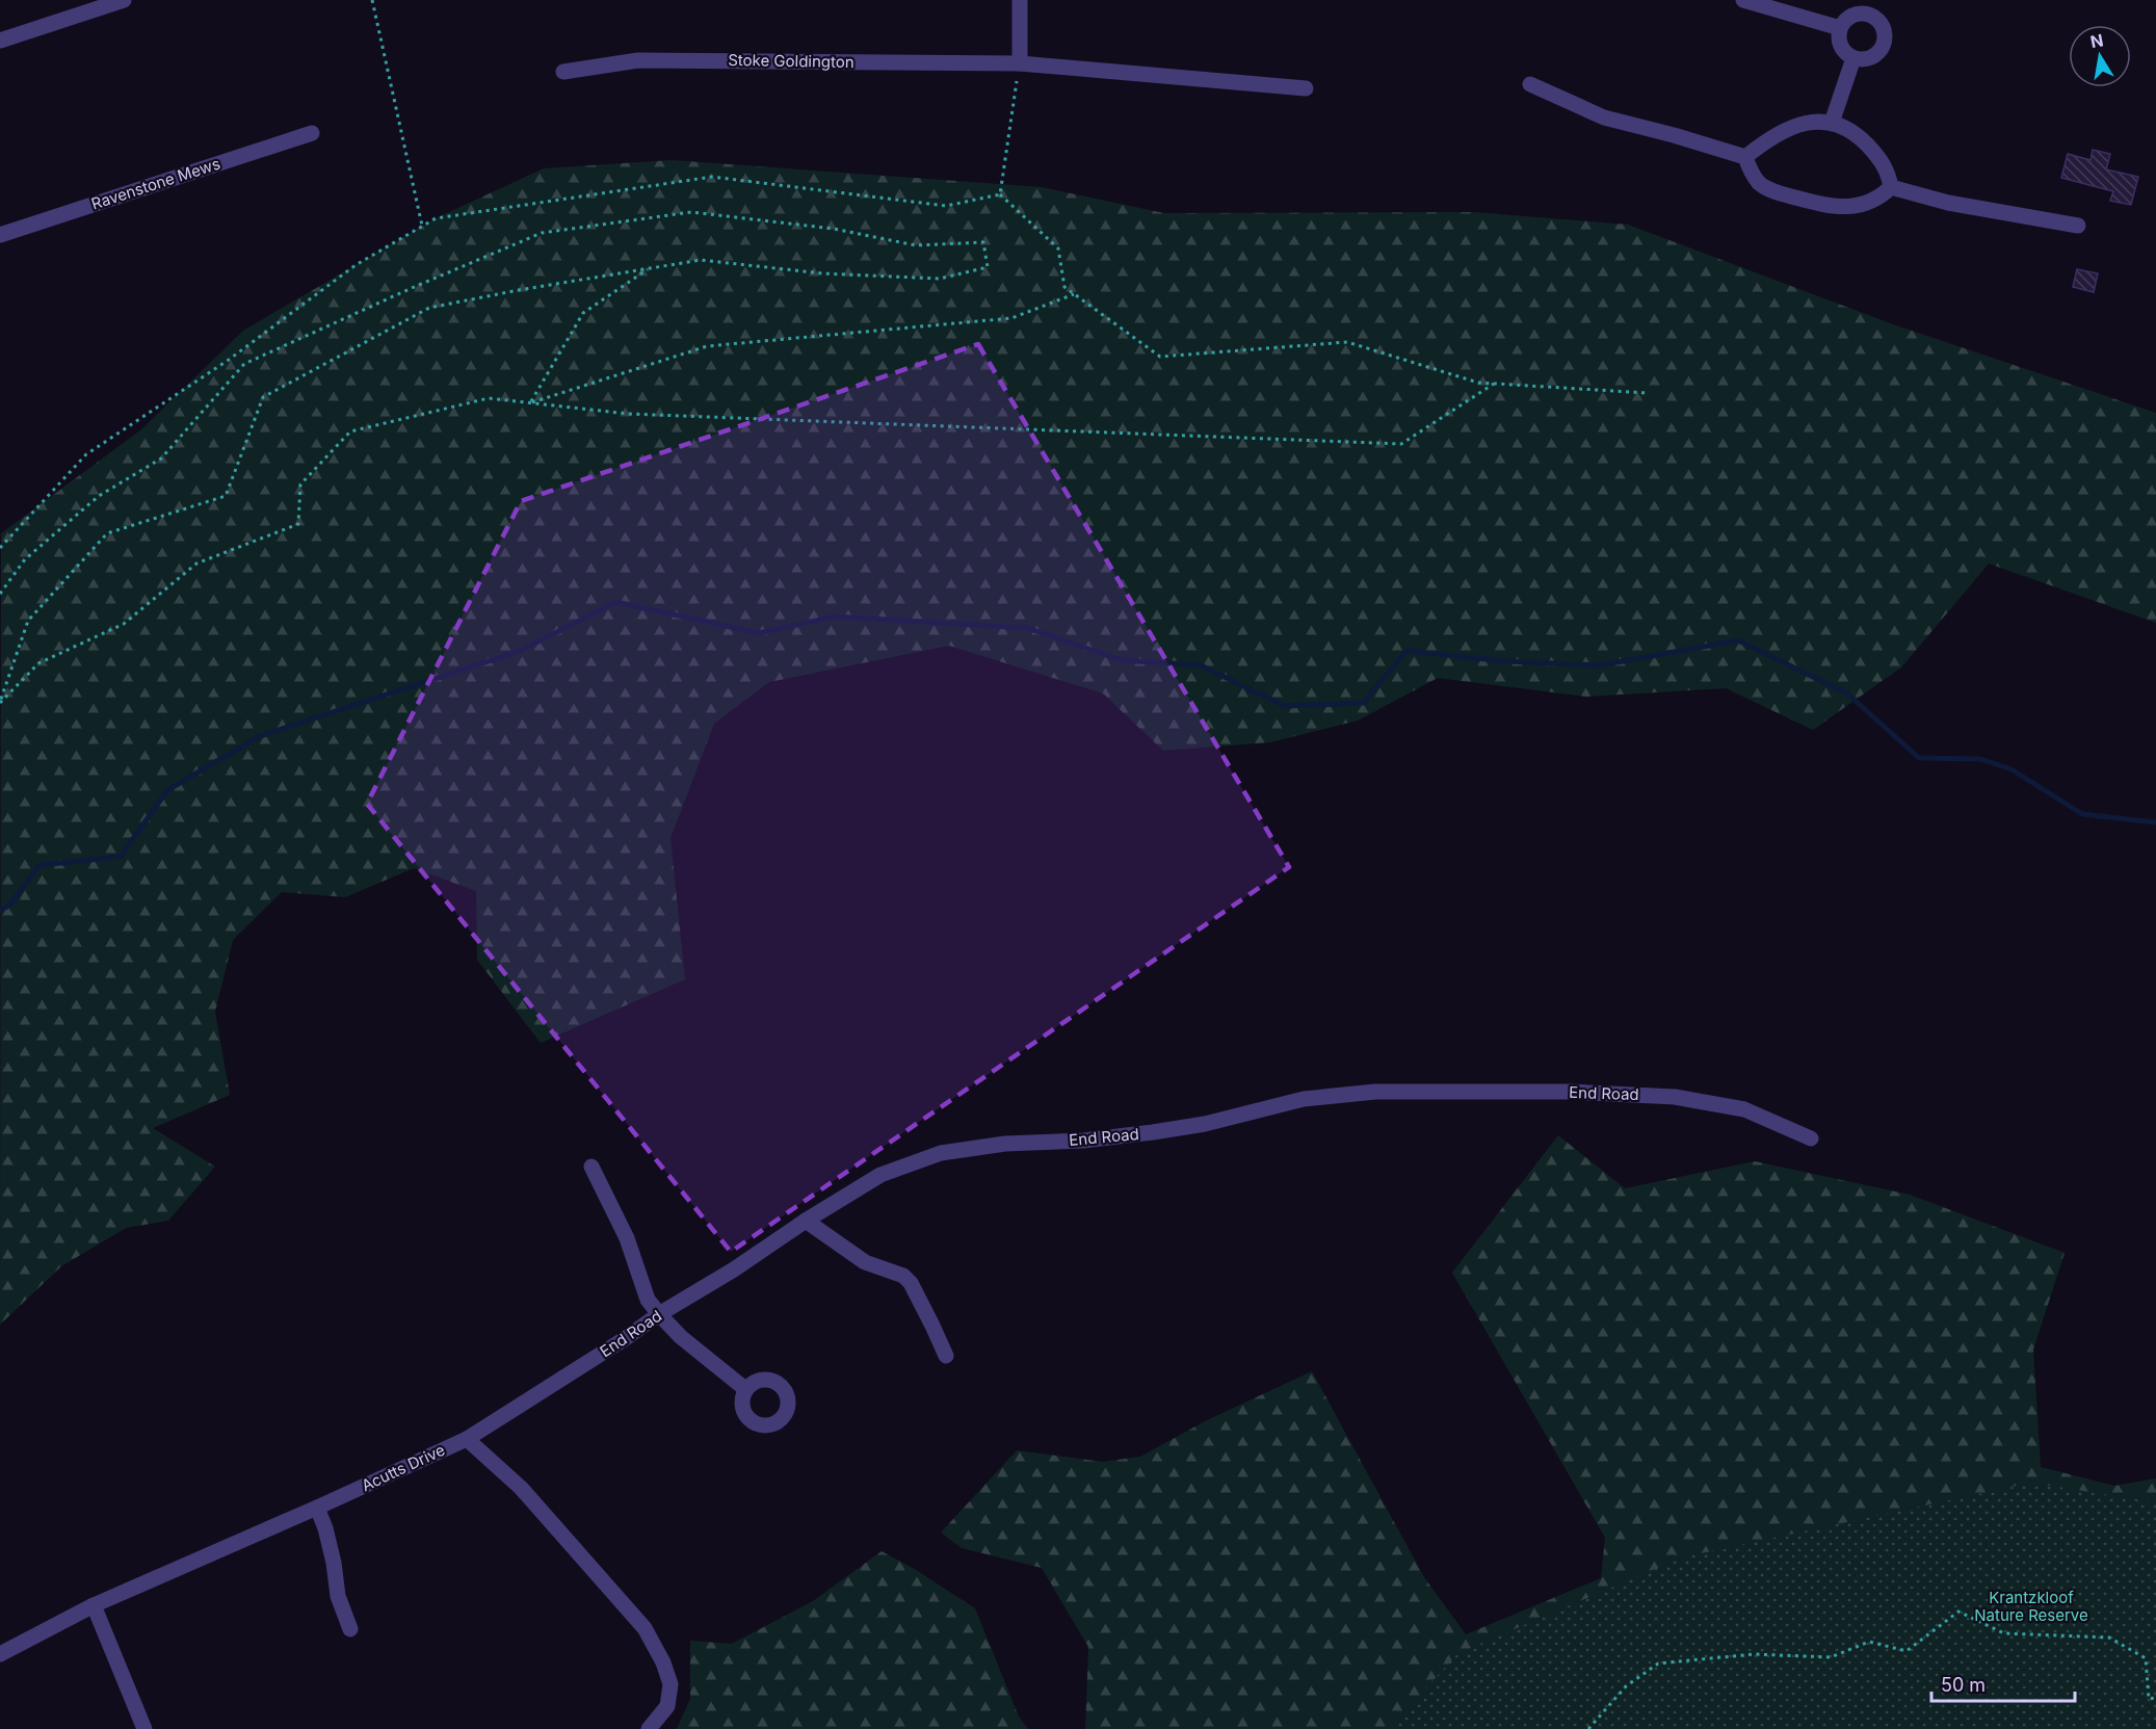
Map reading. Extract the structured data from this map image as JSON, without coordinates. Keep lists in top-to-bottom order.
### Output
{
  "streets": {
    "street": [
      "Stoke Goldington",
      "Ravenstone Mews",
      "End Road",
      "Acutts Drive"
    ]
  },
  "crossings": [
    ["End Road", "Acutts Drive"]
  ],
  "parks": ["Krantzkloof Nature Reserve"],
  "scale_bar": "50 m",
  "north": "top"
}
